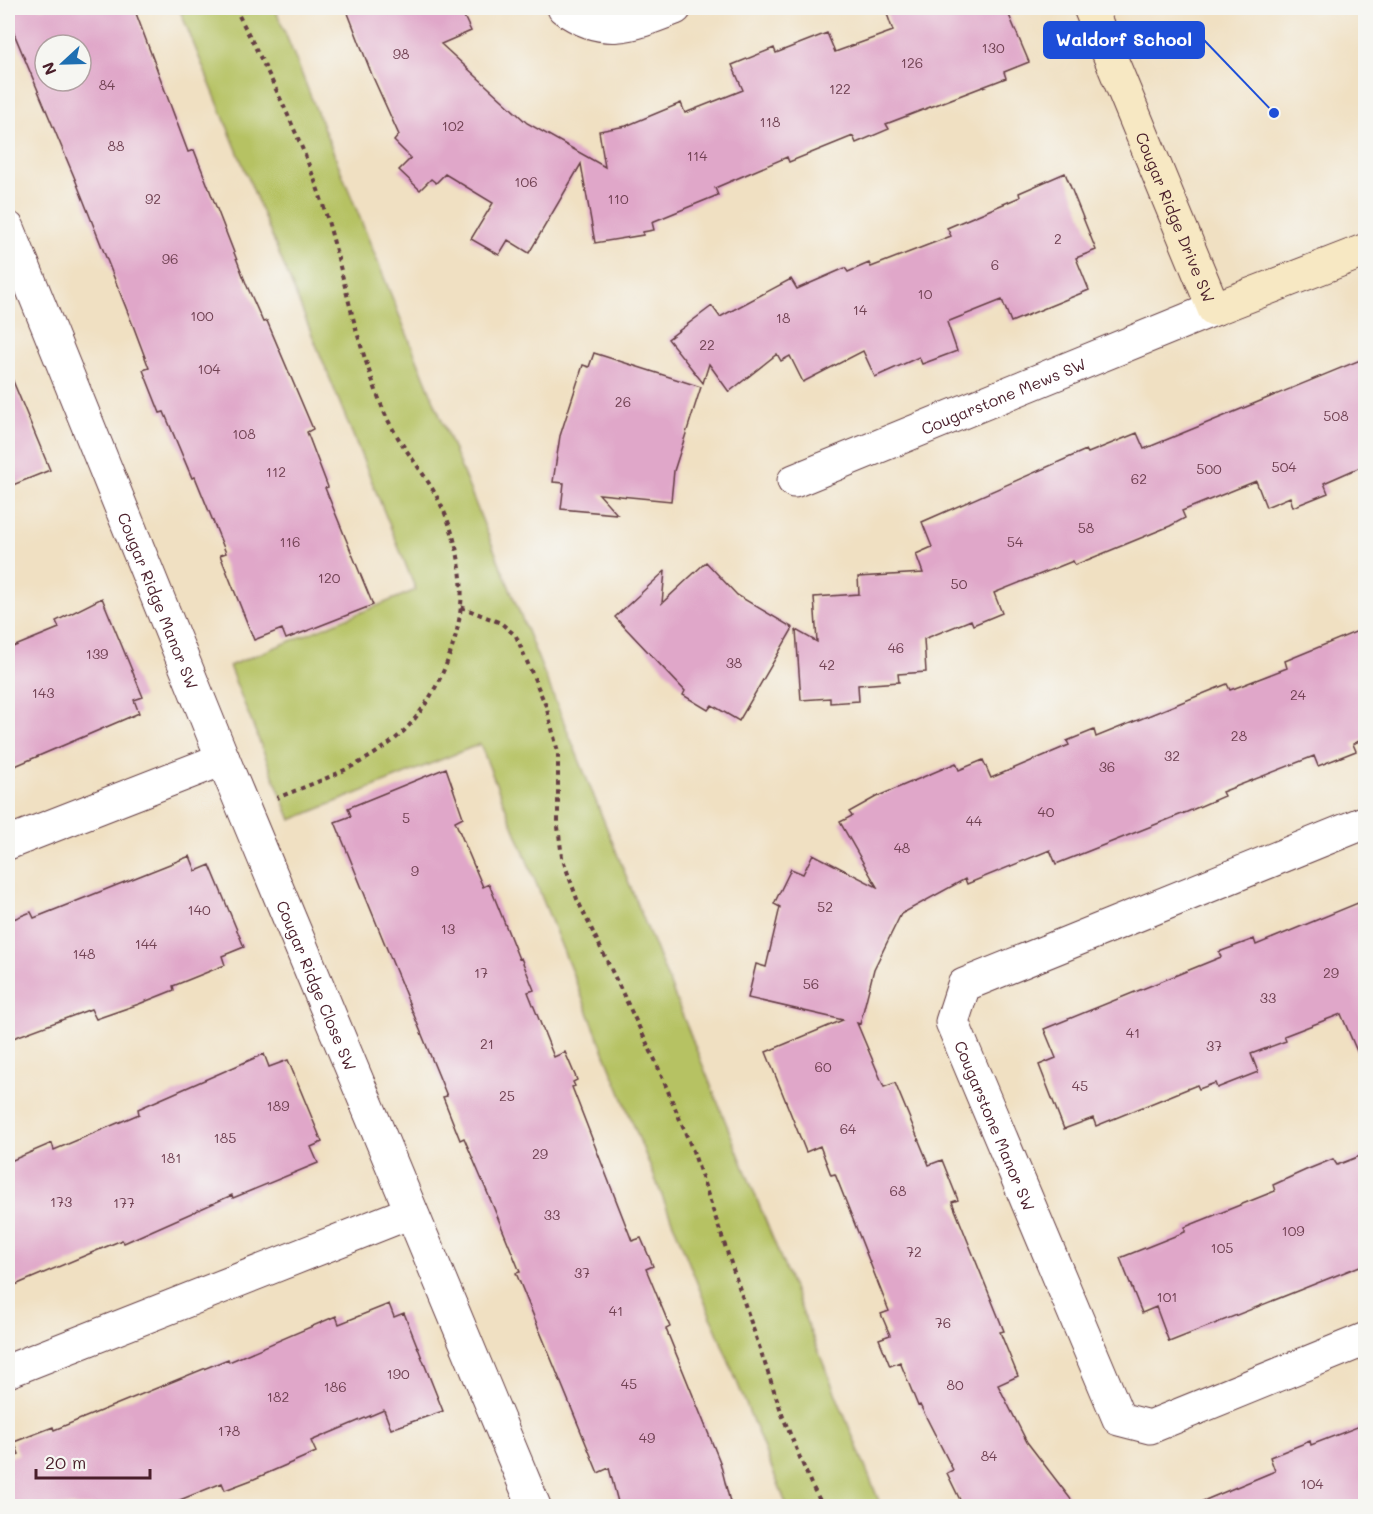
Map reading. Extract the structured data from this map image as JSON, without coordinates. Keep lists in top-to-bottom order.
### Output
{
  "streets": {
    "street": [
      "Cougar Ridge Drive SW",
      "Cougarstone Mews SW",
      "Cougar Ridge Manor SW",
      "Cougar Ridge Close SW",
      "Cougarstone Manor SW"
    ]
  },
  "crossings": [
    ["Cougar Ridge Drive SW", "Cougarstone Mews SW"],
    ["Cougar Ridge Manor SW", "Cougar Ridge Close SW"]
  ],
  "places": ["Waldorf School"],
  "house_numbers": [
    "130",
    "98",
    "126",
    "84",
    "122",
    "118",
    "102",
    "88",
    "114",
    "106",
    "92",
    "110",
    "2",
    "96",
    "6",
    "10",
    "14",
    "100",
    "18",
    "22",
    "104",
    "26",
    "508",
    "108",
    "504",
    "500",
    "112",
    "62",
    "58",
    "116",
    "54",
    "120",
    "50",
    "46",
    "139",
    "38",
    "42",
    "143",
    "24",
    "28",
    "32",
    "36",
    "40",
    "5",
    "44",
    "48",
    "9",
    "52",
    "140",
    "13",
    "144",
    "148",
    "17",
    "29",
    "56",
    "33",
    "41",
    "21",
    "37",
    "60",
    "45",
    "25",
    "189",
    "64",
    "185",
    "29",
    "181",
    "68",
    "173",
    "177",
    "33",
    "109",
    "105",
    "72",
    "37",
    "101",
    "41",
    "76",
    "190",
    "45",
    "80",
    "186",
    "182",
    "178",
    "49",
    "84",
    "104"
  ],
  "scale_bar": "20 m",
  "north": "left"
}
